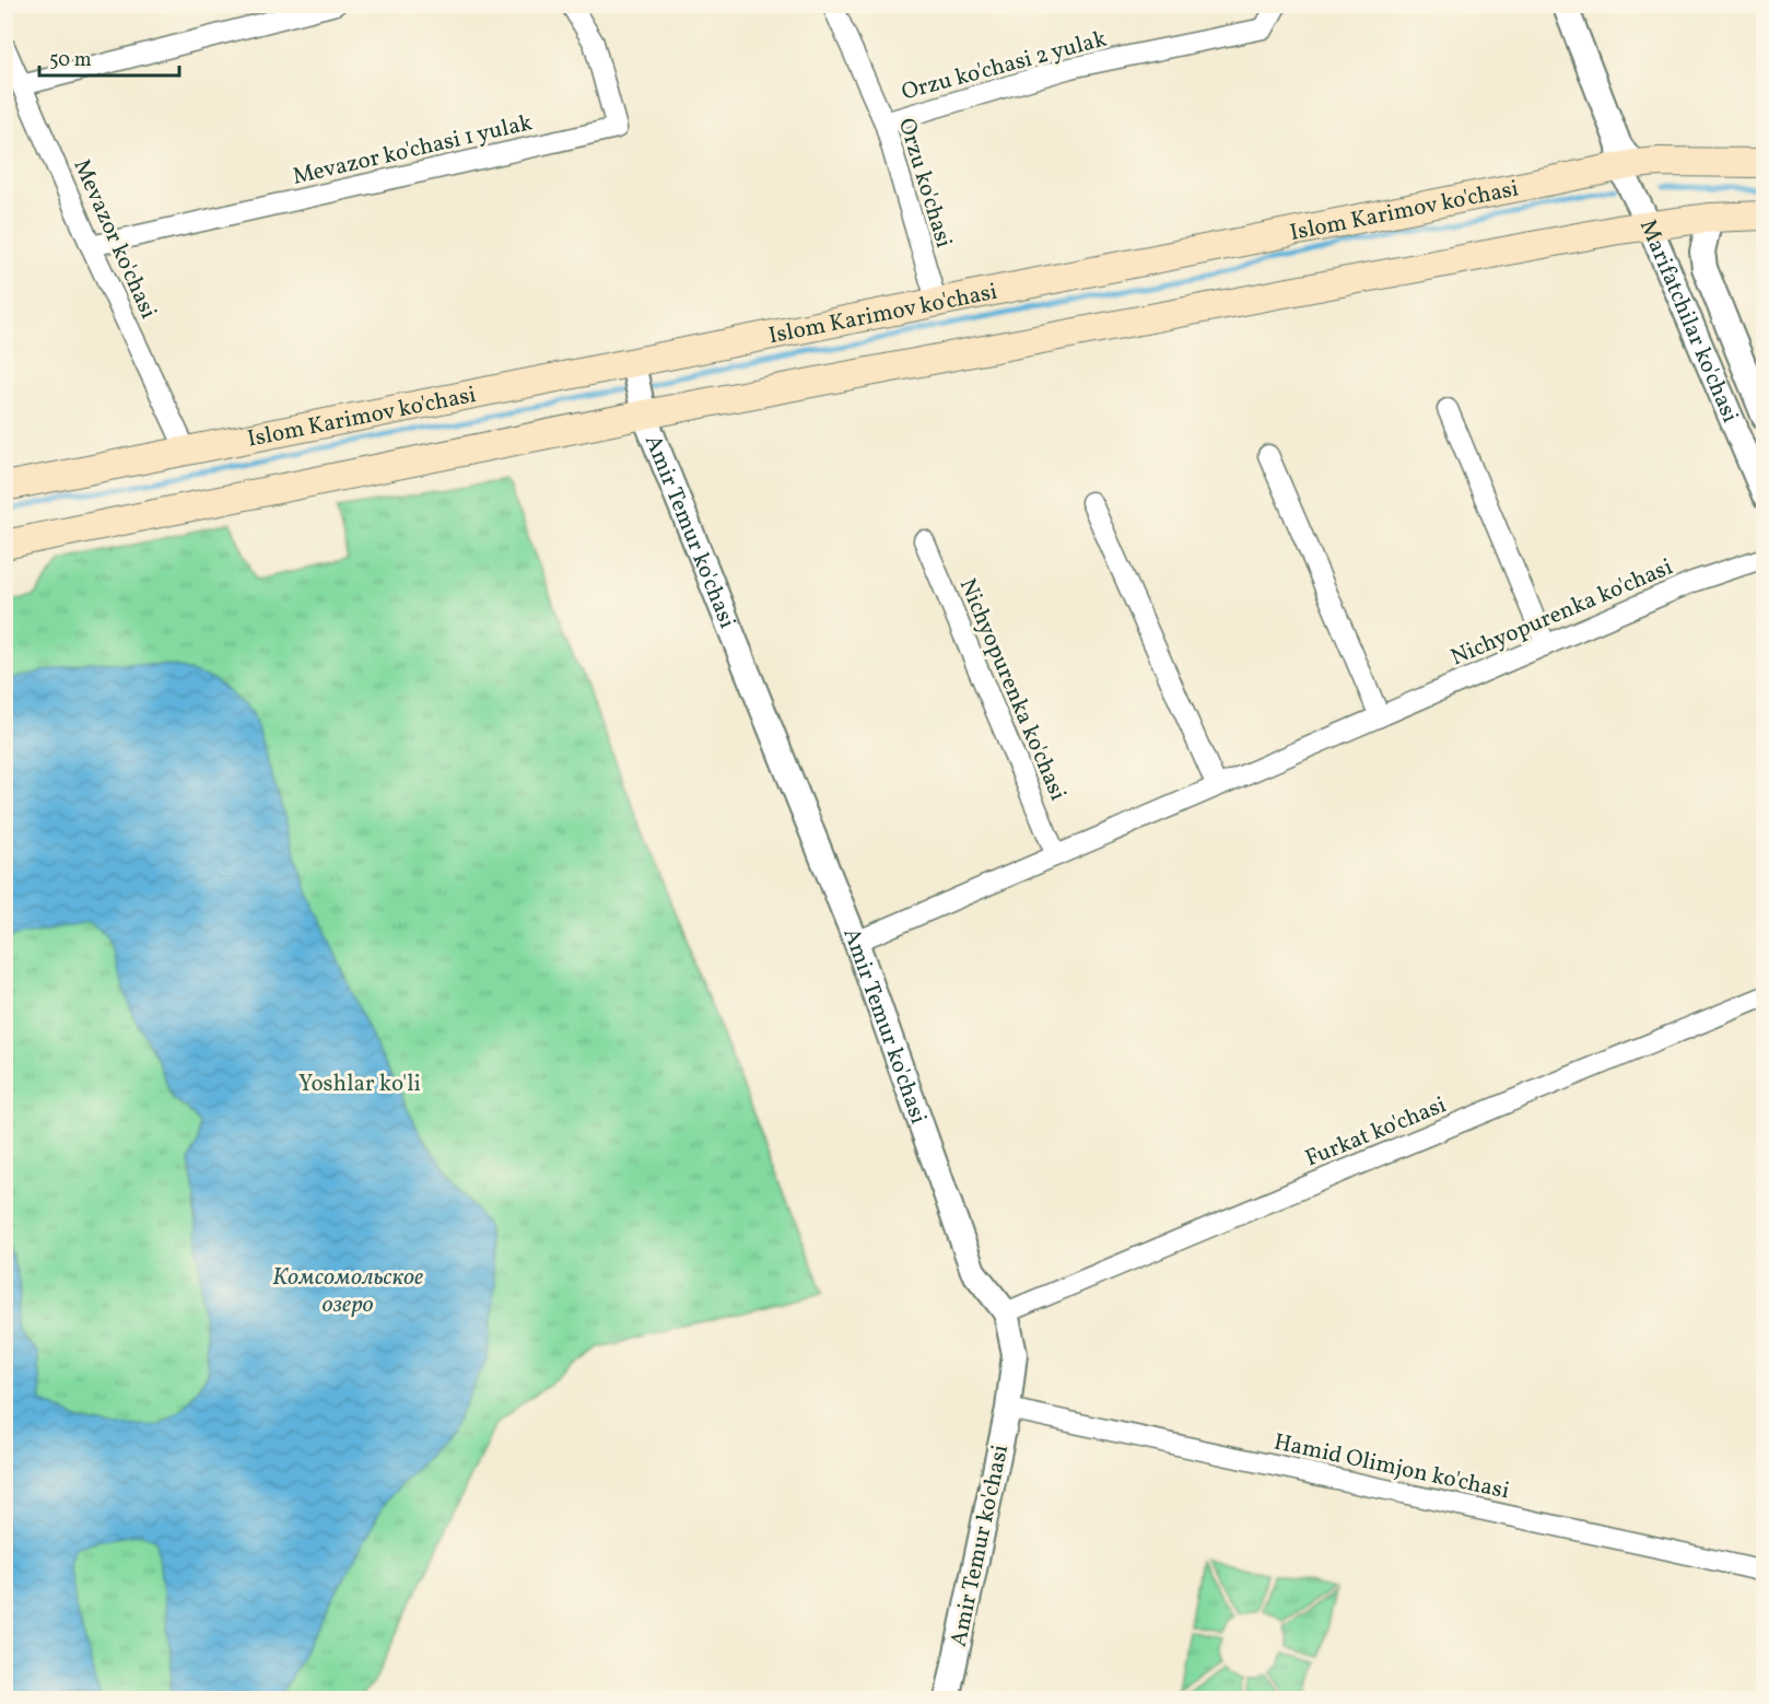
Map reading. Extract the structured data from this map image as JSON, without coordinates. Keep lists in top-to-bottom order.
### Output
{
  "streets": {
    "main road": ["Islom Karimov ko'chasi"],
    "street": [
      "Orzu ko'chasi 2 yulak",
      "Mevazor ko'chasi 1 yulak",
      "Orzu ko'chasi",
      "Mevazor ko'chasi",
      "Marifatchilar ko'chasi",
      "Amir Temur ko'chasi",
      "Nichyopurenka ko'chasi",
      "Furkat ko'chasi",
      "Hamid Olimjon ko'chasi"
    ]
  },
  "crossings": [
    ["Orzu ko'chasi 2 yulak", "Orzu ko'chasi"],
    ["Mevazor ko'chasi 1 yulak", "Mevazor ko'chasi"],
    ["Orzu ko'chasi", "Islom Karimov ko'chasi"],
    ["Islom Karimov ko'chasi", "Mevazor ko'chasi"],
    ["Islom Karimov ko'chasi", "Marifatchilar ko'chasi"],
    ["Islom Karimov ko'chasi", "Amir Temur ko'chasi"],
    ["Amir Temur ko'chasi", "Nichyopurenka ko'chasi"],
    ["Amir Temur ko'chasi", "Furkat ko'chasi"],
    ["Amir Temur ko'chasi", "Hamid Olimjon ko'chasi"]
  ],
  "water": ["Комсомольское озеро"],
  "parks": ["Yoshlar ko'li"],
  "scale_bar": "50 m"
}
